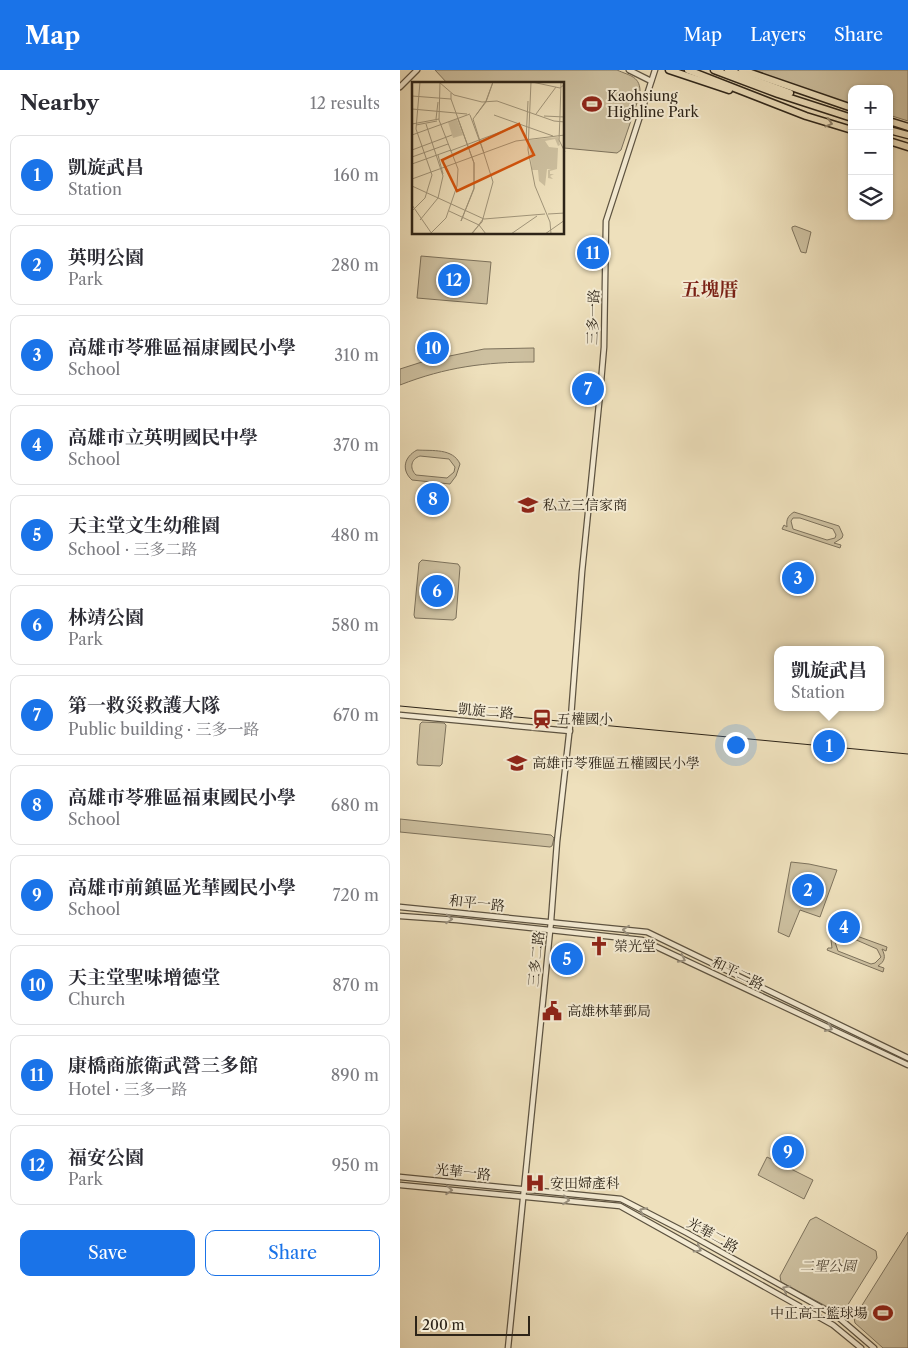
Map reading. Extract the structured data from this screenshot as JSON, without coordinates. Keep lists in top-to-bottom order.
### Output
{
  "streets": {
    "street": [
      "三多一路",
      "凱旋二路",
      "和平一路",
      "三多二路",
      "和平二路",
      "光華一路",
      "光華二路"
    ]
  },
  "crossings": [
    ["三多一路", "三多二路"],
    ["凱旋二路", "三多二路"],
    ["和平一路", "三多二路"],
    ["和平一路", "和平二路"],
    ["三多二路", "和平二路"],
    ["三多二路", "光華一路"],
    ["三多二路", "光華二路"],
    ["光華一路", "光華二路"]
  ],
  "districts": ["五塊厝"],
  "parks": ["二聖公園"],
  "places": {
    "sports": ["Kaohsiung Highline Park", "中正高工籃球場"],
    "school or university": ["私立三信家商", "高雄市苓雅區五權國民小學"],
    "station": ["五權國小"],
    "church": ["榮光堂"],
    "public building": ["高雄林華郵局"],
    "hospital": ["安田婦產科"]
  },
  "scale_bar": "200 m",
  "page": {
    "header": "Map",
    "nav": ["Map", "Layers", "Share"],
    "heading": ["Nearby", "12 results"],
    "map_buttons": ["+", "−"],
    "list": [
      {
        "mark": "1",
        "name": "凱旋武昌",
        "note": "Station",
        "value": "160 m"
      },
      {
        "mark": "2",
        "name": "英明公園",
        "note": "Park",
        "value": "280 m"
      },
      {
        "mark": "3",
        "name": "高雄市苓雅區福康國民小學",
        "note": "School",
        "value": "310 m"
      },
      {
        "mark": "4",
        "name": "高雄市立英明國民中學",
        "note": "School",
        "value": "370 m"
      },
      {
        "mark": "5",
        "name": "天主堂文生幼稚園",
        "note": "School · 三多二路",
        "value": "480 m"
      },
      {
        "mark": "6",
        "name": "林靖公園",
        "note": "Park",
        "value": "580 m"
      },
      {
        "mark": "7",
        "name": "第一救災救護大隊",
        "note": "Public building · 三多一路",
        "value": "670 m"
      },
      {
        "mark": "8",
        "name": "高雄市苓雅區福東國民小學",
        "note": "School",
        "value": "680 m"
      },
      {
        "mark": "9",
        "name": "高雄市前鎮區光華國民小學",
        "note": "School",
        "value": "720 m"
      },
      {
        "mark": "10",
        "name": "天主堂聖味增德堂",
        "note": "Church",
        "value": "870 m"
      },
      {
        "mark": "11",
        "name": "康橋商旅衛武營三多館",
        "note": "Hotel · 三多一路",
        "value": "890 m"
      },
      {
        "mark": "12",
        "name": "福安公園",
        "note": "Park",
        "value": "950 m"
      }
    ],
    "pins": [
      "11",
      "12",
      "10",
      "7",
      "8",
      "3",
      "6",
      "1",
      "2",
      "4",
      "5",
      "9"
    ],
    "popup": ["凱旋武昌", "Station"],
    "buttons": ["Save", "Share"],
    "scale": "200 m"
  }
}
